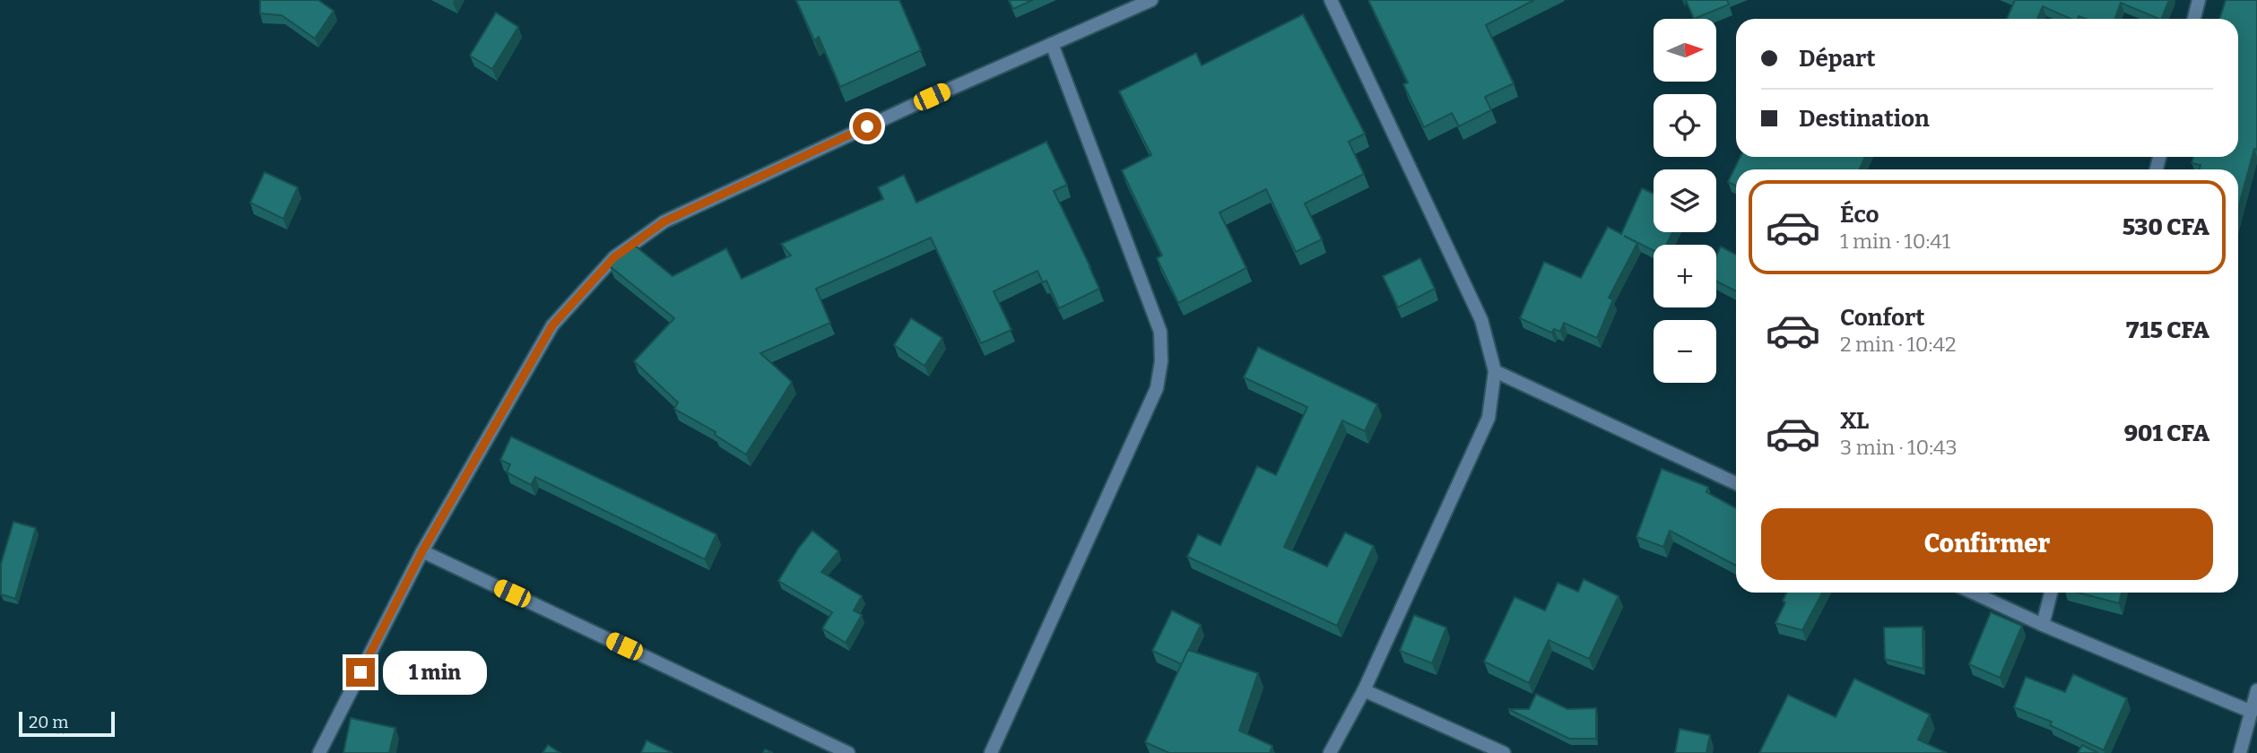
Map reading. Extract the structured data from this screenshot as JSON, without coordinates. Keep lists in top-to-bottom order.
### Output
{
  "scale_bar": "20 m",
  "north": "right",
  "page": {
    "map_buttons": ["+", "−"],
    "banner": ["Départ", "Destination"],
    "list": [
      {
        "name": "Éco",
        "note": "1 min · 10:41",
        "value": "530 CFA"
      },
      {
        "name": "Confort",
        "note": "2 min · 10:42",
        "value": "715 CFA"
      },
      {
        "name": "XL",
        "note": "3 min · 10:43",
        "value": "901 CFA"
      }
    ],
    "buttons": "Confirmer",
    "bubble": "1 min",
    "scale": "20 m"
  }
}
